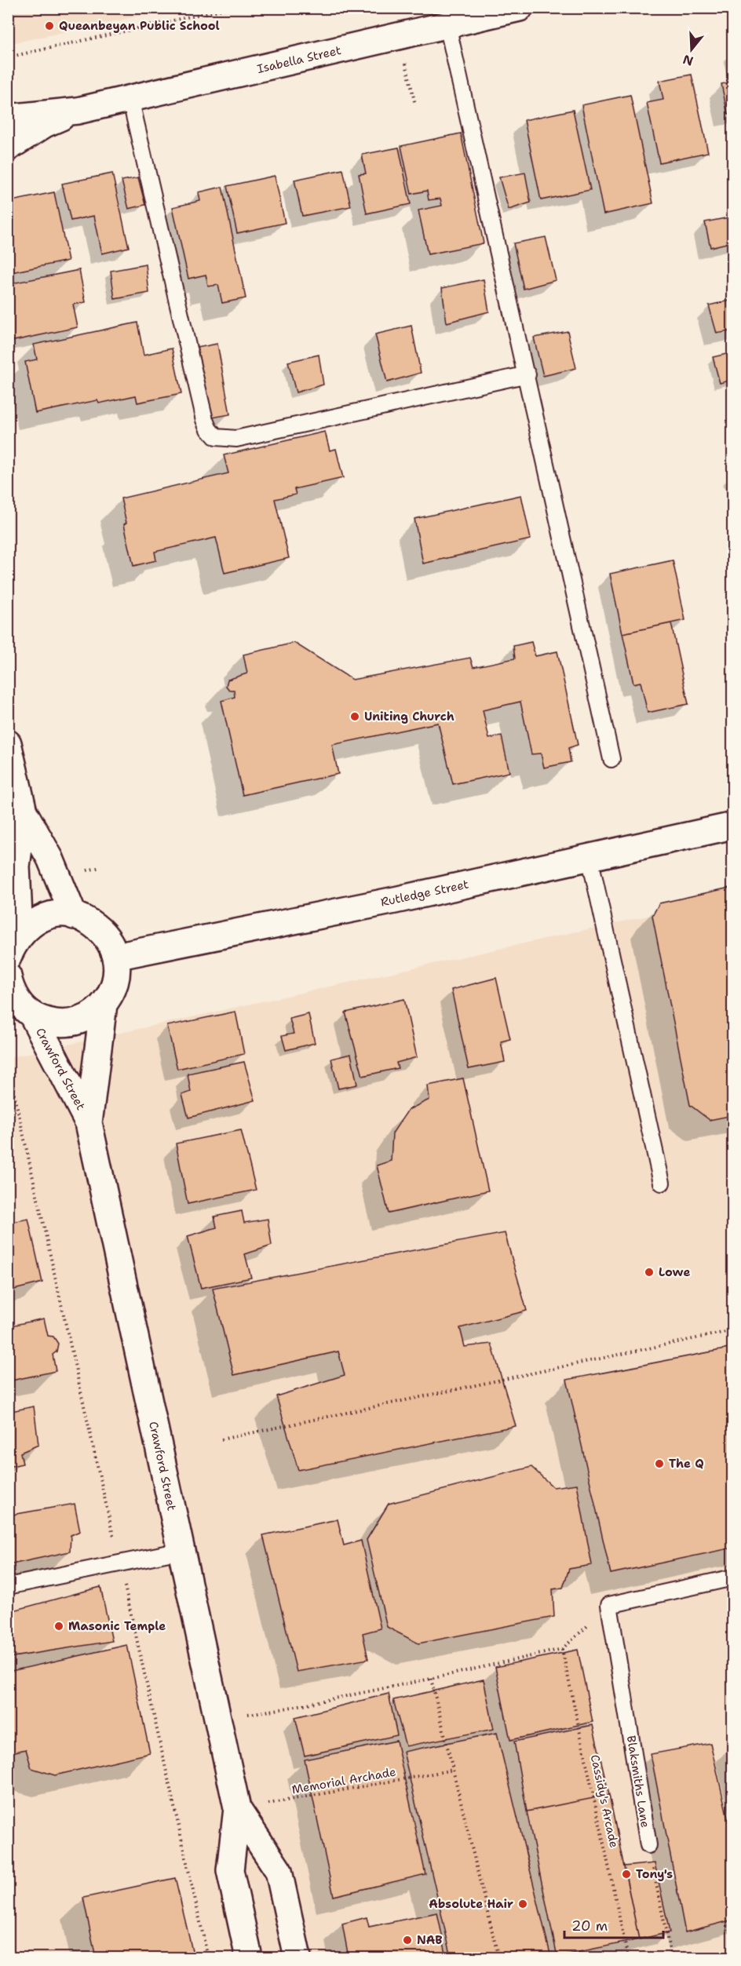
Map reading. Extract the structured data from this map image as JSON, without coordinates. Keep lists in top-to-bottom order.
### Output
{
  "streets": {
    "street": ["Isabella Street", "Rutledge Street", "Crawford Street"],
    "lane": ["Blaksmiths Lane"],
    "path": ["Memorial Archade", "Cassidy's Arcade"]
  },
  "crossings": [
    ["Crawford Street", "Memorial Archade"]
  ],
  "places": [
    "Queanbeyan Public School",
    "Uniting Church",
    "Lowe",
    "The Q",
    "Masonic Temple",
    "Tony's",
    "Absolute Hair",
    "NAB"
  ],
  "scale_bar": "20 m",
  "north": "bottom"
}
